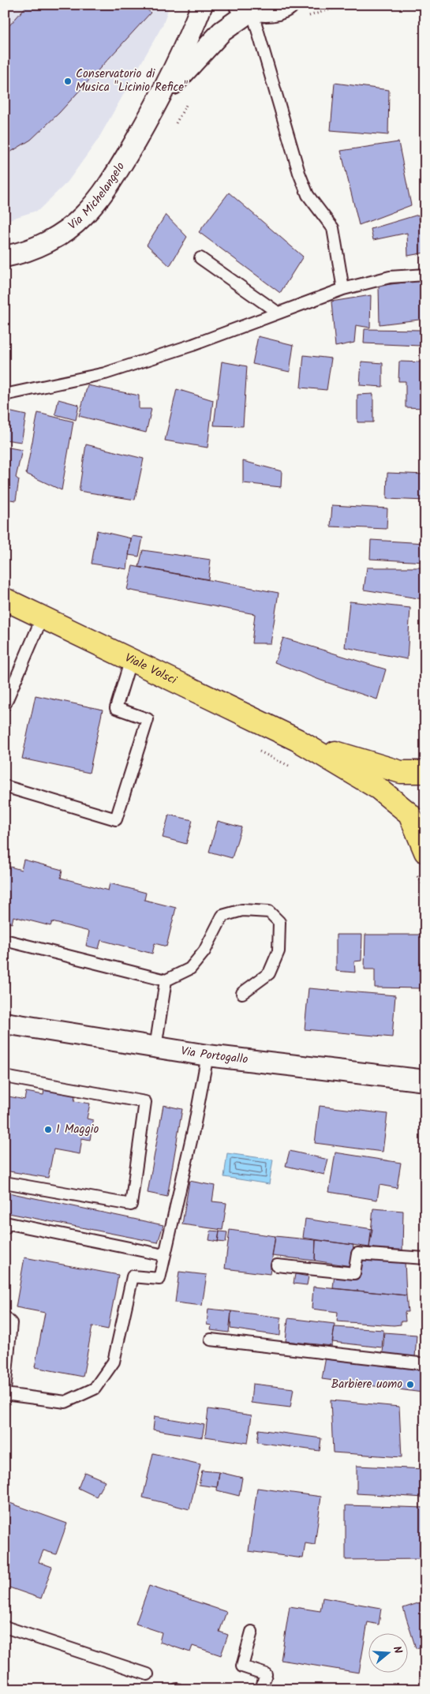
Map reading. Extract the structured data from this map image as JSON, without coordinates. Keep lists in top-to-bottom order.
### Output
{
  "streets": {
    "main road": ["Viale Volsci"],
    "street": ["Via Michelangelo", "Via Portogallo"]
  },
  "places": ["Conservatorio di Musica \"Licinio Refice\"", "1 Maggio", "Barbiere uomo"],
  "north": "right"
}
